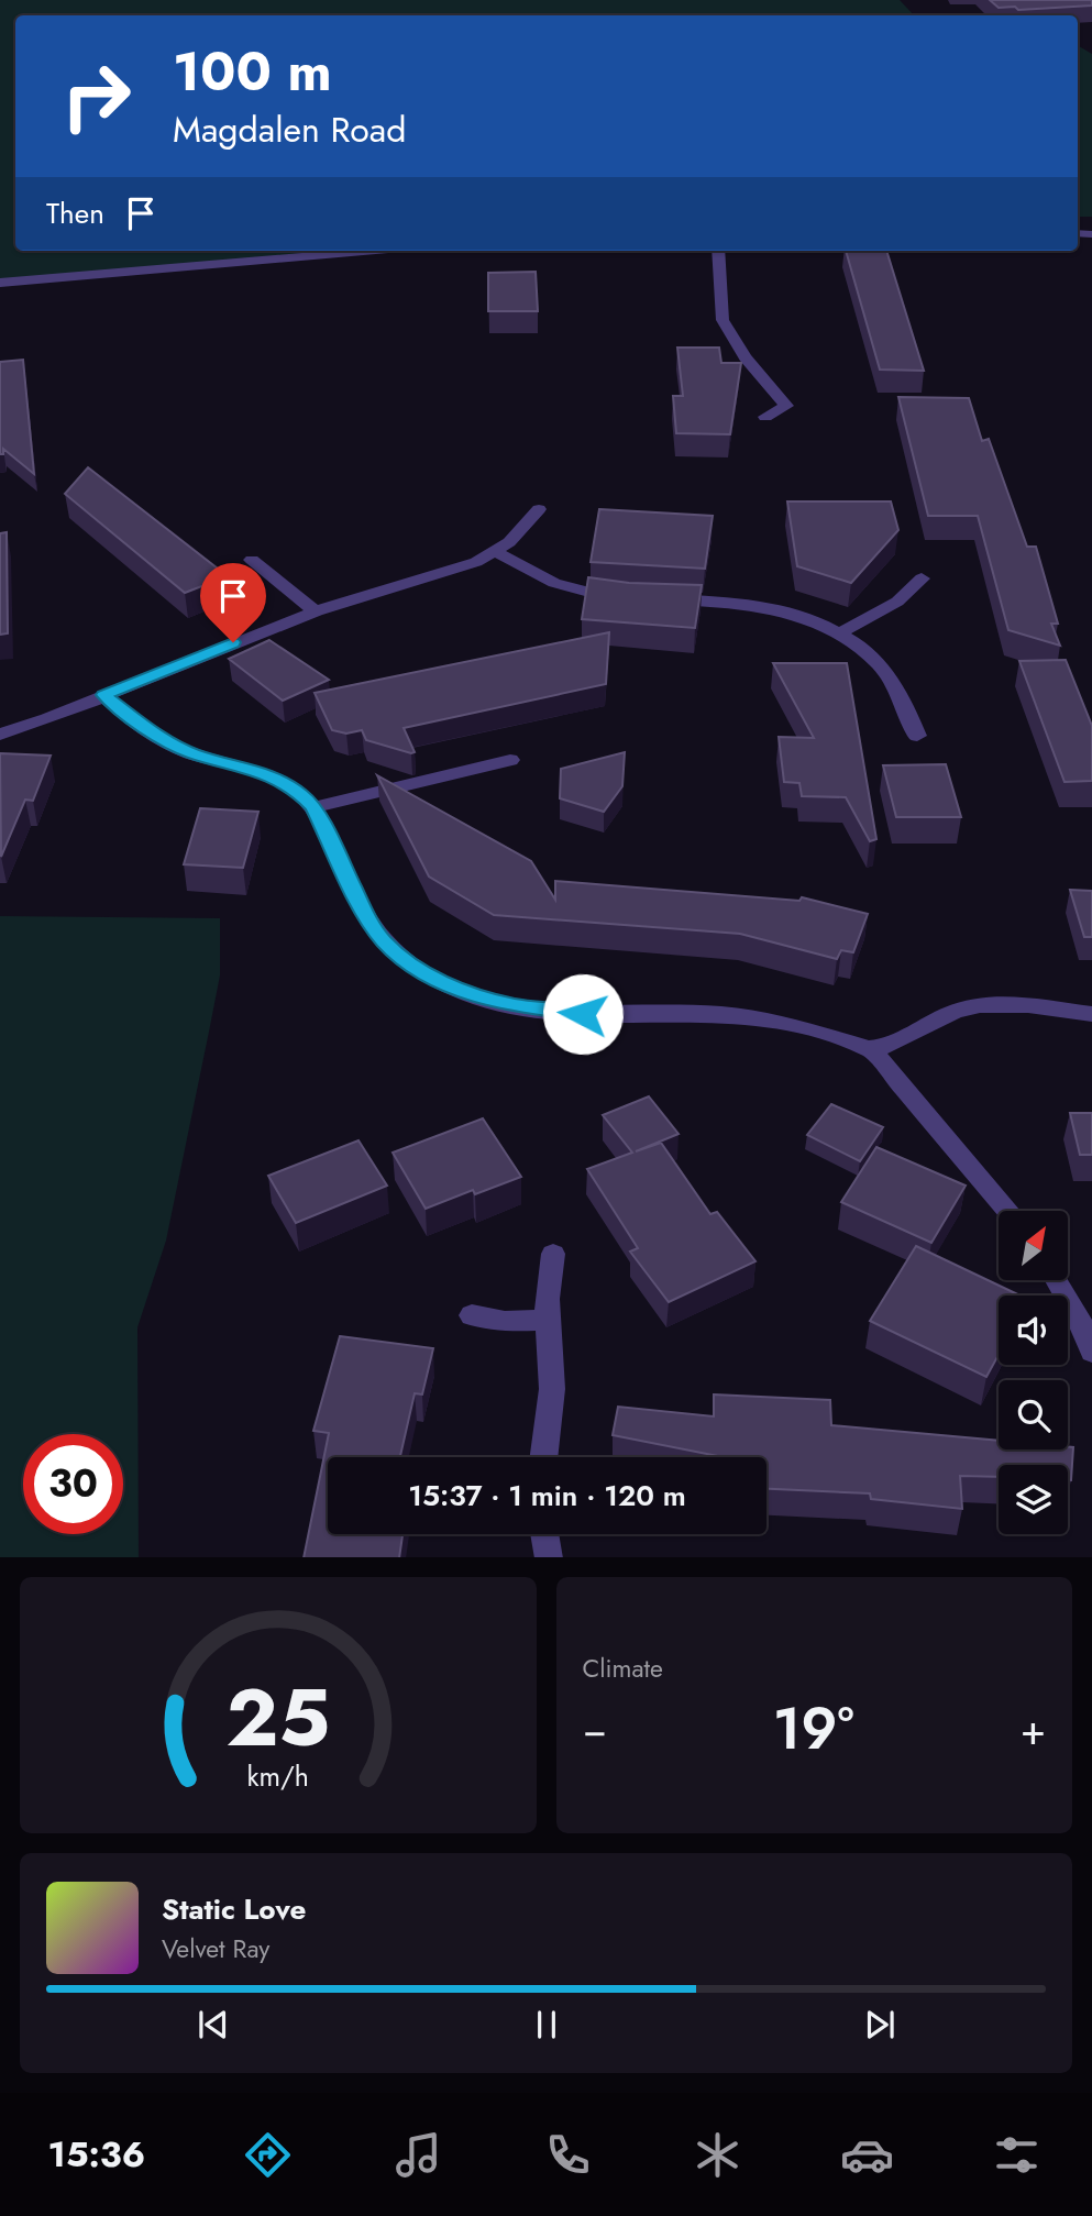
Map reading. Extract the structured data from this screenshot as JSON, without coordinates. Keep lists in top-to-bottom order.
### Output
{
  "north": "top right",
  "page": {
    "turn": ["100 m", "Magdalen Road"],
    "then": "Then",
    "limit": "30",
    "trip": "15:37 · 1 min · 120 m",
    "tile": "Climate",
    "heat": ["−", "19°", "+"],
    "song": ["Static Love", "Velvet Ray"],
    "tabs": "15:36",
    "gauge": ["25", "km/h"]
  }
}
